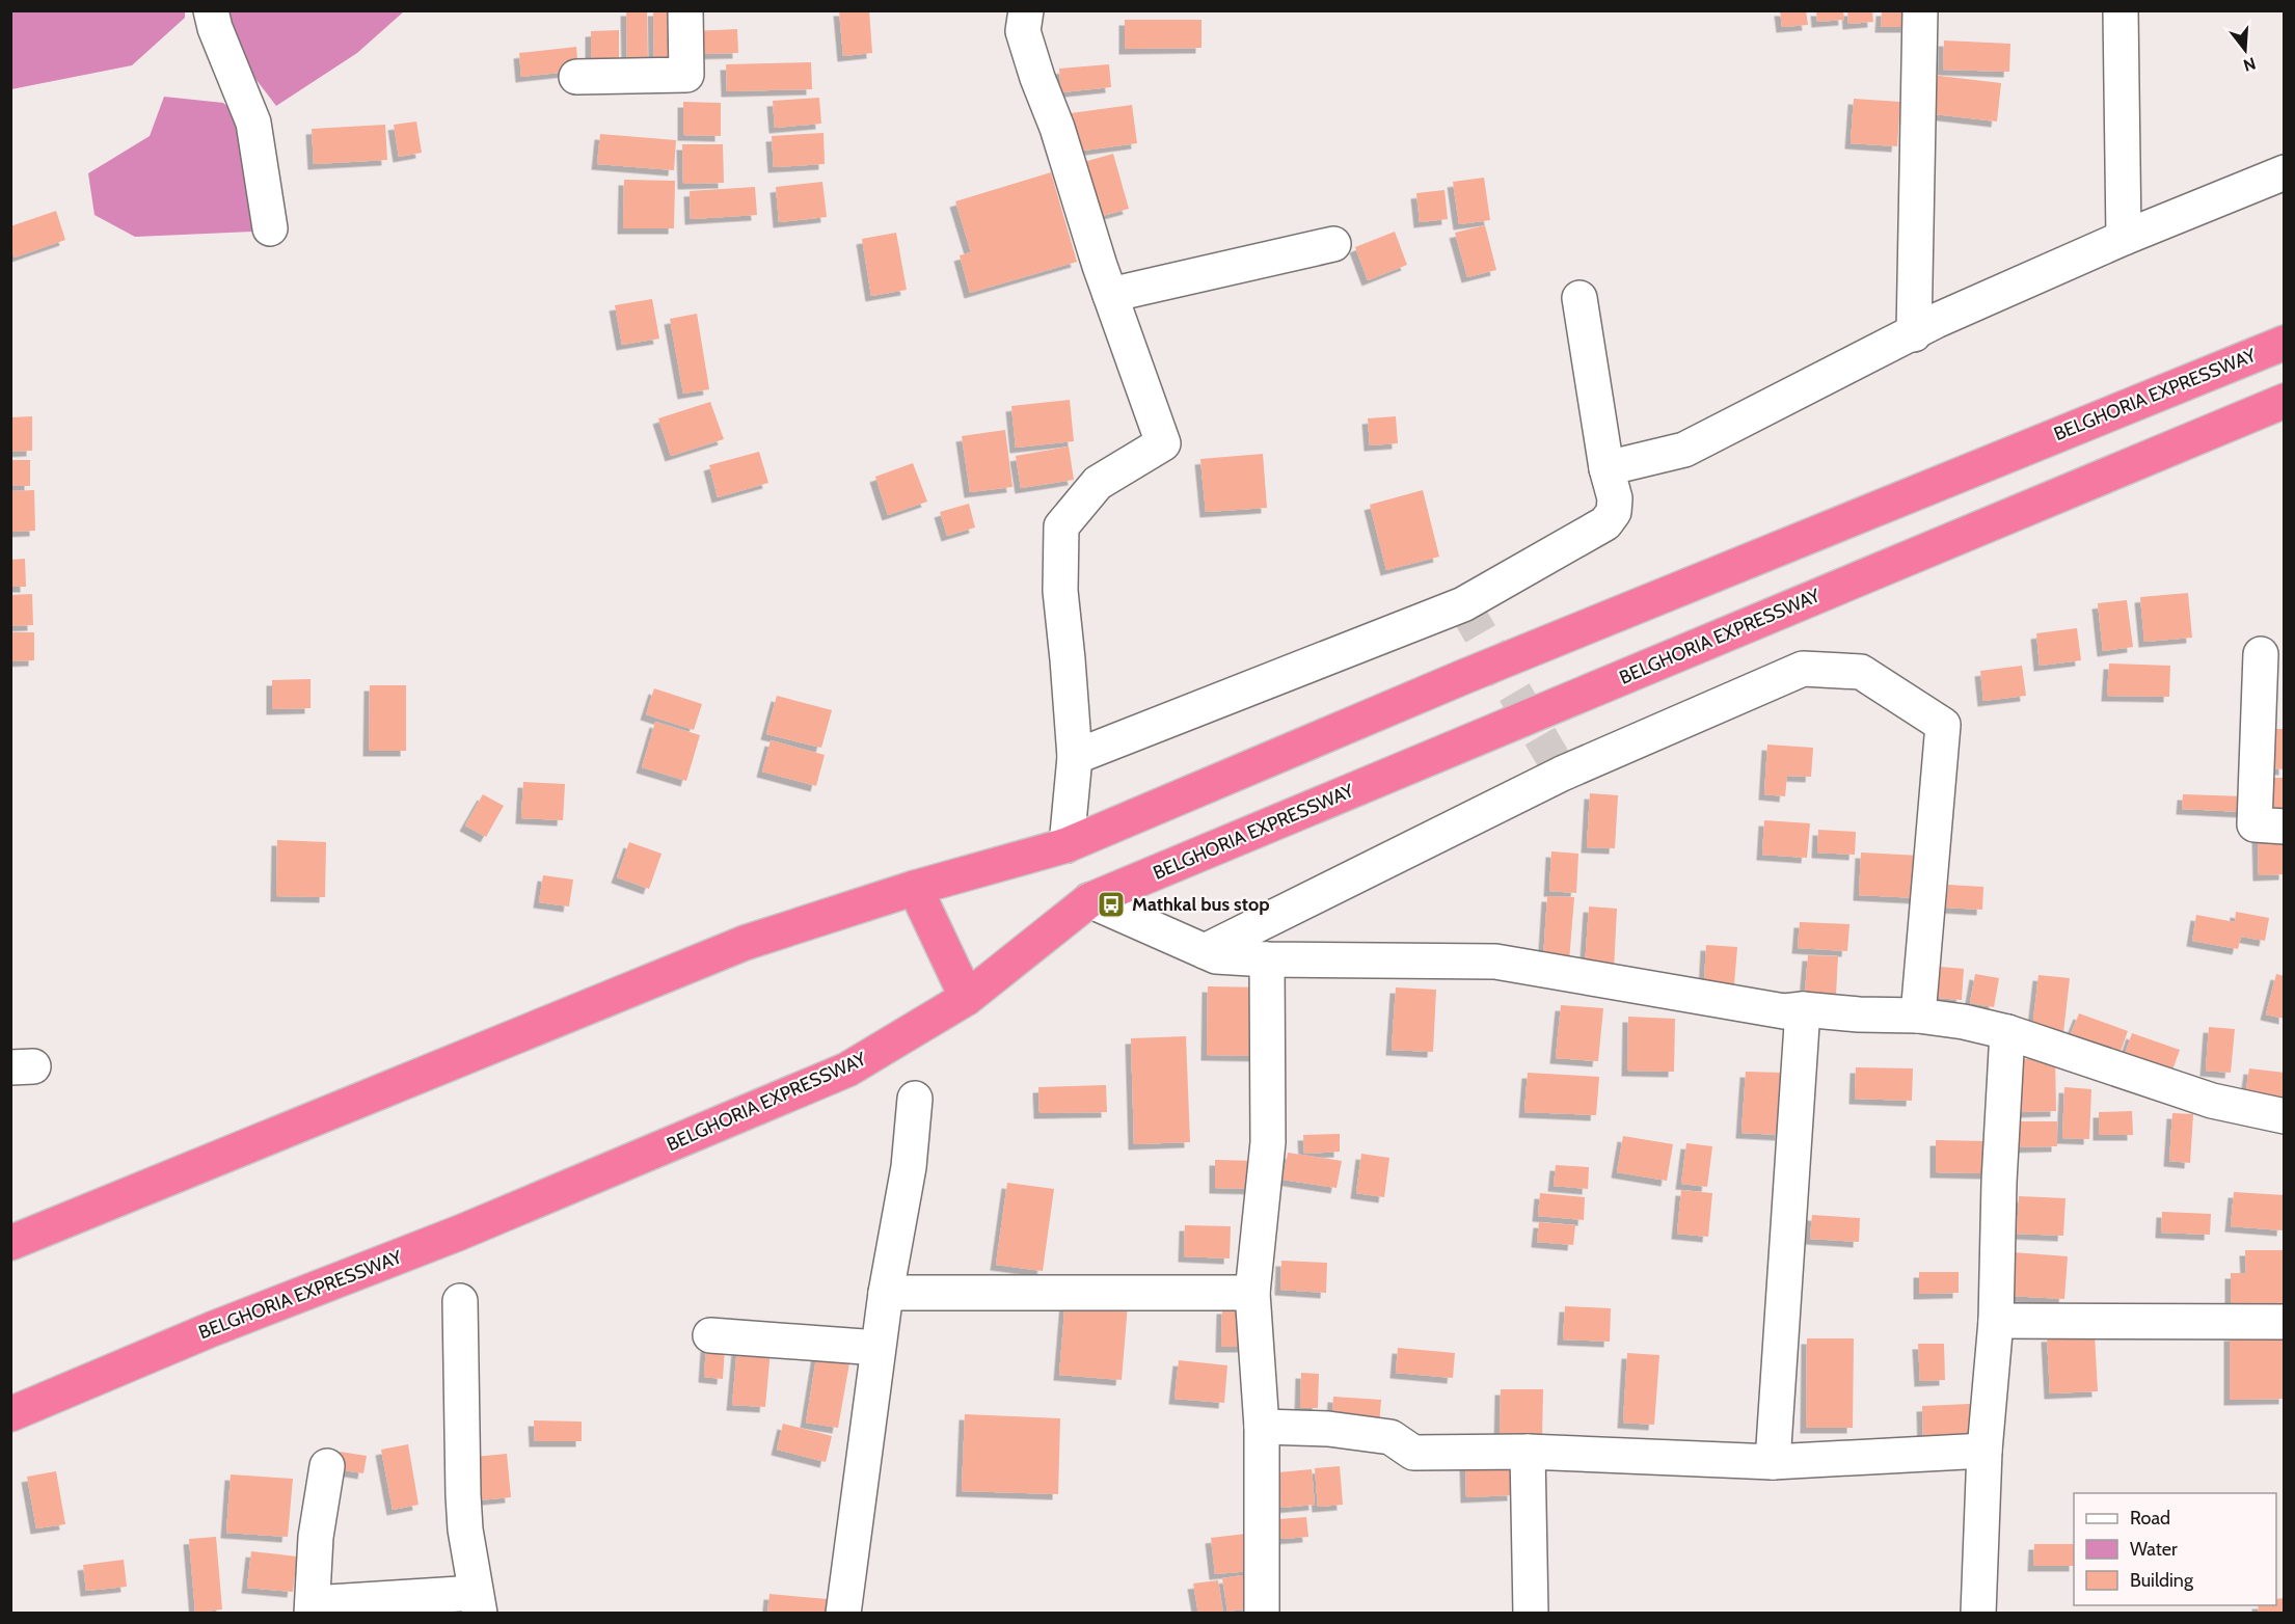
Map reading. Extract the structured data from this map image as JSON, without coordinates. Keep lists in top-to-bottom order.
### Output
{
  "streets": {
    "highway": ["BELGHORIA EXPRESSWAY"]
  },
  "places": {
    "bus stop": ["Mathkal bus stop"]
  },
  "legend": ["Road", "Water", "Building"],
  "north": "bottom"
}
